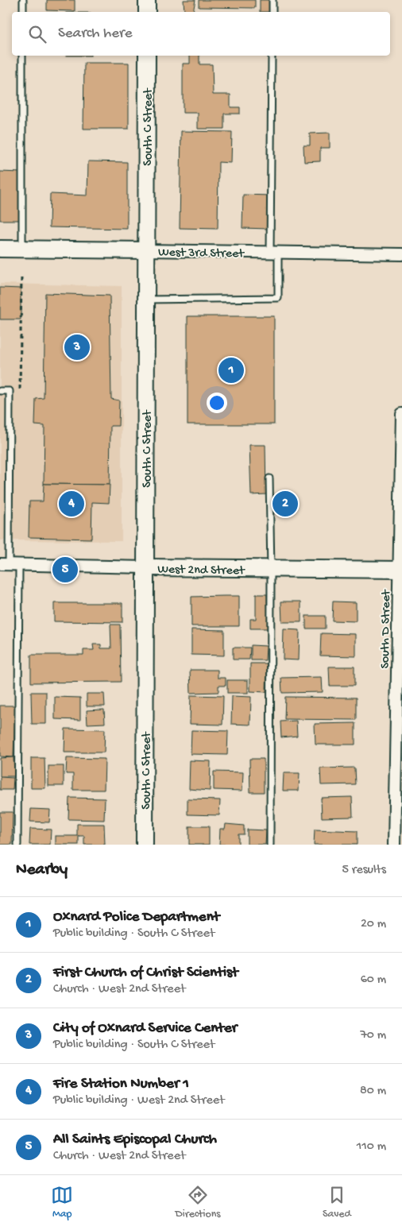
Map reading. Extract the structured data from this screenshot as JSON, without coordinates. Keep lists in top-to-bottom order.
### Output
{
  "streets": {
    "street": [
      "South C Street",
      "West 3rd Street",
      "West 2nd Street",
      "South D Street"
    ]
  },
  "crossings": [
    ["South C Street", "West 3rd Street"],
    ["South C Street", "West 2nd Street"],
    ["West 2nd Street", "South D Street"]
  ],
  "page": {
    "search": "Search here",
    "pins": [
      "3",
      "1",
      "2",
      "4",
      "5"
    ],
    "heading": ["Nearby", "5 results"],
    "list": [
      {
        "mark": "1",
        "name": "Oxnard Police Department",
        "note": "Public building · South C Street",
        "value": "20 m"
      },
      {
        "mark": "2",
        "name": "First Church of Christ Scientist",
        "note": "Church · West 2nd Street",
        "value": "60 m"
      },
      {
        "mark": "3",
        "name": "City of Oxnard Service Center",
        "note": "Public building · South C Street",
        "value": "70 m"
      },
      {
        "mark": "4",
        "name": "Fire Station Number 1",
        "note": "Public building · West 2nd Street",
        "value": "80 m"
      },
      {
        "mark": "5",
        "name": "All Saints Episcopal Church",
        "note": "Church · West 2nd Street",
        "value": "110 m"
      }
    ],
    "nav": ["Map", "Directions", "Saved"]
  }
}
